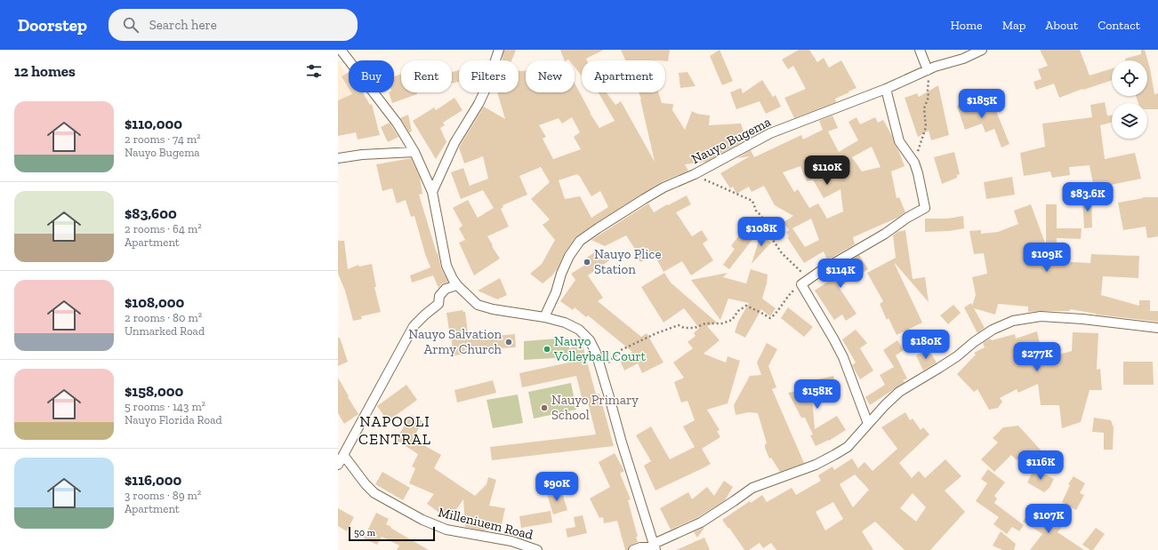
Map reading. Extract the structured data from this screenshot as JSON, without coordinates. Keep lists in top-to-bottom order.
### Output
{
  "streets": {
    "street": ["Nauyo Bugema", "Milleniuem Road"]
  },
  "districts": ["NAPOOLI CENTRAL"],
  "places": [
    "Nauyo Plice Station",
    "Nauyo Salvation Army Church",
    "Nauyo Volleyball Court",
    "Nauyo Primary School"
  ],
  "scale_bar": "50 m",
  "page": {
    "header": "Doorstep",
    "search": "Search here",
    "nav": [
      "Home",
      "Map",
      "About",
      "Contact"
    ],
    "heading": "12 homes",
    "chip": [
      "Buy",
      "Rent",
      "Filters",
      "New",
      "Apartment"
    ],
    "price": [
      "$185K",
      "$110K",
      "$83.6K",
      "$108K",
      "$109K",
      "$114K",
      "$180K",
      "$277K",
      "$158K",
      "$116K",
      "$90K",
      "$107K"
    ],
    "list": [
      {
        "name": "$110,000",
        "note": "2 rooms · 74 m² · Nauyo Bugema"
      },
      {
        "name": "$83,600",
        "note": "2 rooms · 64 m² · Apartment"
      },
      {
        "name": "$108,000",
        "note": "2 rooms · 80 m² · Unmarked Road"
      },
      {
        "name": "$158,000",
        "note": "5 rooms · 143 m² · Nauyo Florida Road"
      },
      {
        "name": "$116,000",
        "note": "3 rooms · 89 m² · Apartment"
      }
    ],
    "scale": "50 m"
  }
}
